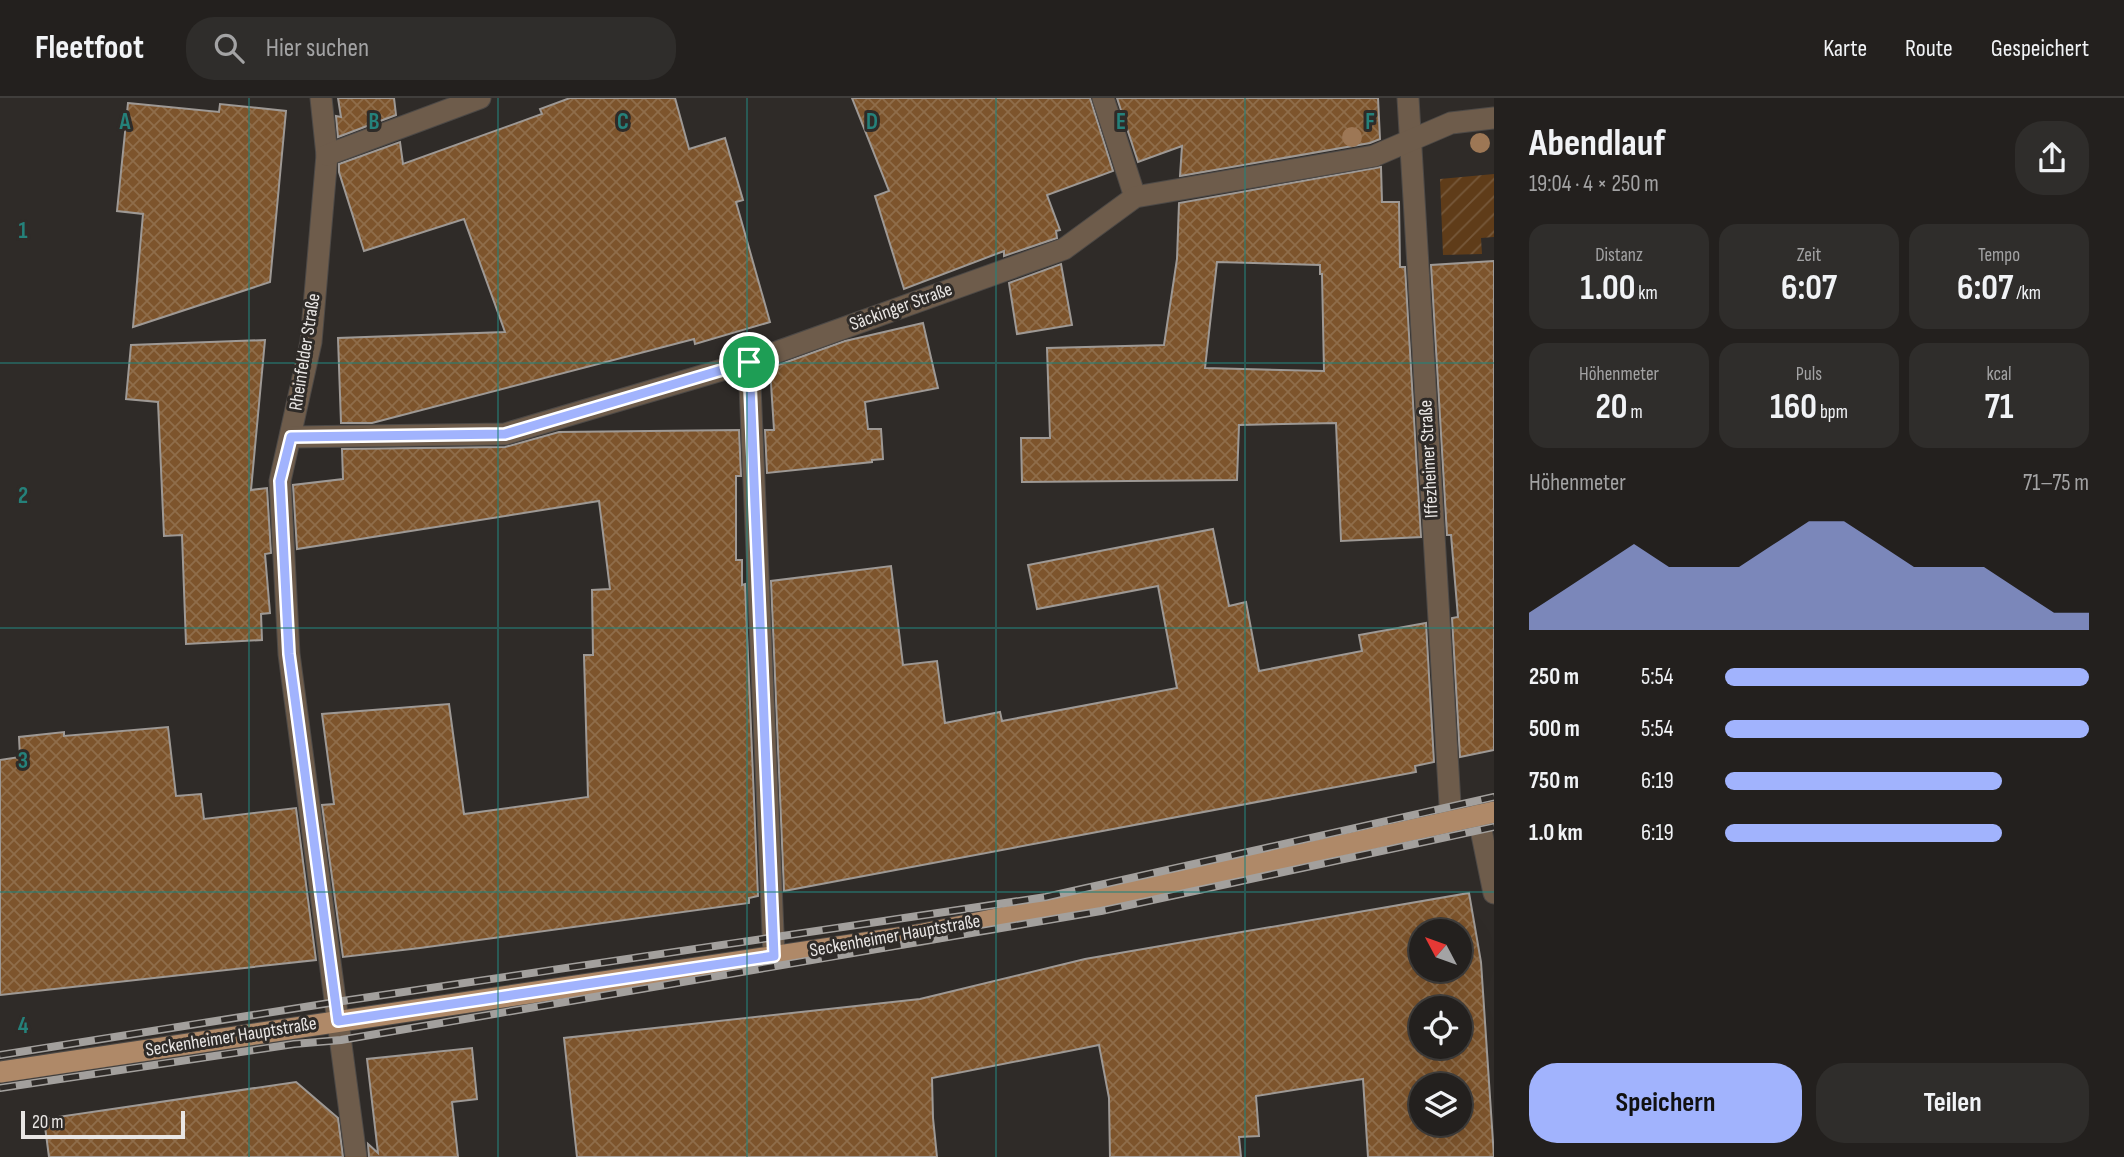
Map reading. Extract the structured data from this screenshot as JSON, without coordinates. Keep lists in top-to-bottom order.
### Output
{
  "streets": {
    "main road": ["Seckenheimer Hauptstraße"],
    "street": ["Säckinger Straße", "Rheinfelder Straße", "Iffezheimer Straße"]
  },
  "crossings": [
    ["Säckinger Straße", "Rheinfelder Straße"],
    ["Säckinger Straße", "Iffezheimer Straße"],
    ["Rheinfelder Straße", "Seckenheimer Hauptstraße"],
    ["Iffezheimer Straße", "Seckenheimer Hauptstraße"]
  ],
  "scale_bar": "20 m",
  "north": "top left",
  "page": {
    "header": "Fleetfoot",
    "search": "Hier suchen",
    "nav": ["Karte", "Route", "Gespeichert"],
    "heading": ["Abendlauf", "19:04 · 4 × 250 m"],
    "stats": [
      ["Distanz", "1.00 km"],
      ["Zeit", "6:07"],
      ["Tempo", "6:07 /km"],
      ["Höhenmeter", "20 m"],
      ["Puls", "160 bpm"],
      ["kcal", "71"]
    ],
    "chart": ["Höhenmeter", "71–75 m"],
    "list": [
      {
        "name": "250 m",
        "note": "5:54"
      },
      {
        "name": "500 m",
        "note": "5:54"
      },
      {
        "name": "750 m",
        "note": "6:19"
      },
      {
        "name": "1.0 km",
        "note": "6:19"
      }
    ],
    "buttons": ["Speichern", "Teilen"],
    "scale": "20 m"
  },
  "grid": {
    "columns": [
      "A",
      "B",
      "C",
      "D",
      "E",
      "F"
    ],
    "rows": [
      "1",
      "2",
      "3",
      "4"
    ]
  }
}
